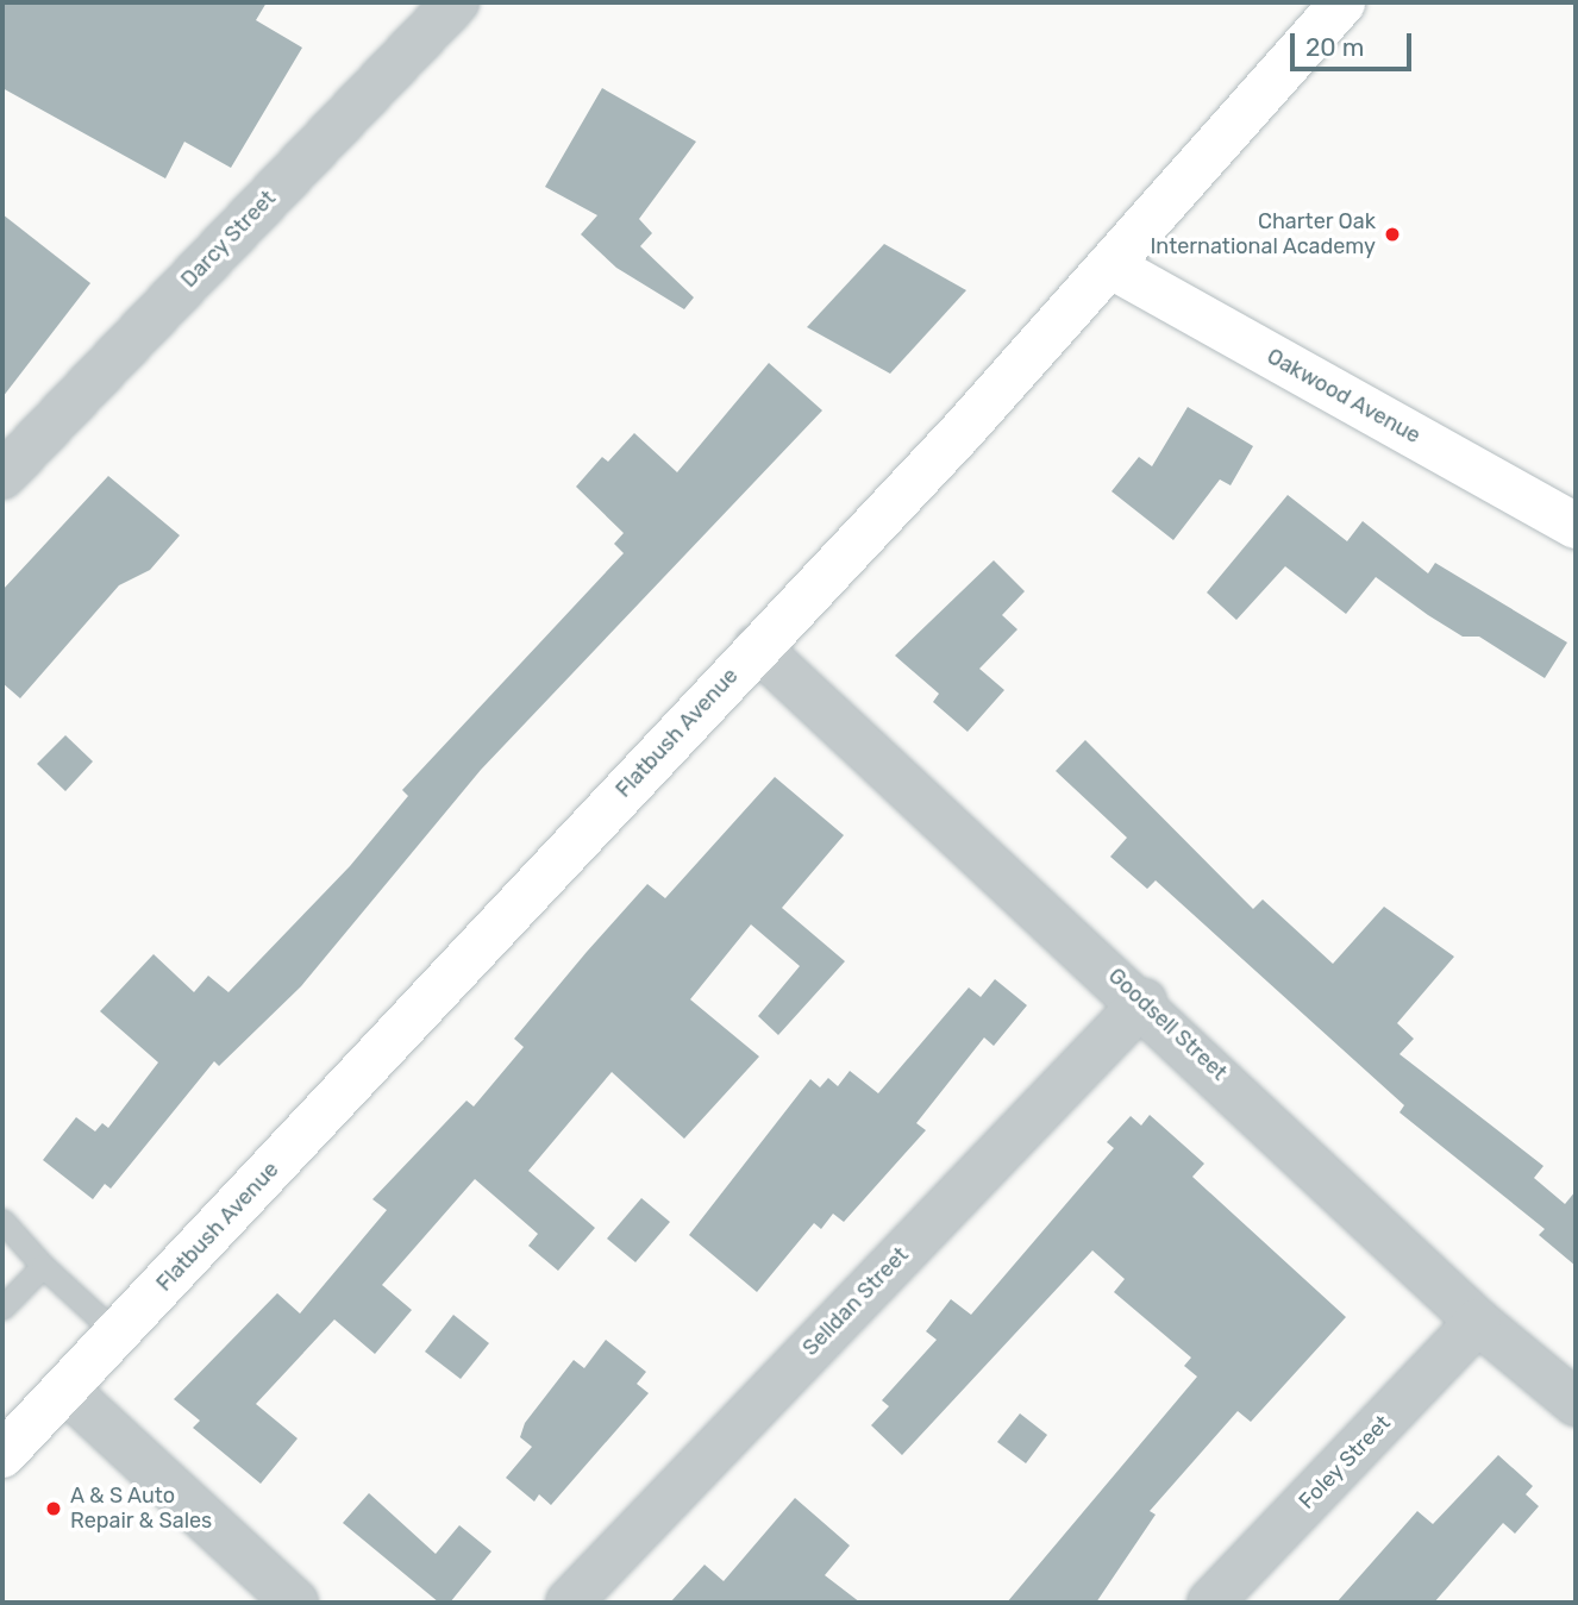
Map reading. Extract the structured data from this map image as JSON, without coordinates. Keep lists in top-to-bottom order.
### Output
{
  "streets": {
    "street": [
      "Darcy Street",
      "Oakwood Avenue",
      "Flatbush Avenue",
      "Goodsell Street",
      "Selldan Street",
      "Foley Street"
    ]
  },
  "crossings": [
    ["Oakwood Avenue", "Flatbush Avenue"],
    ["Flatbush Avenue", "Goodsell Street"],
    ["Goodsell Street", "Selldan Street"],
    ["Goodsell Street", "Foley Street"]
  ],
  "places": ["Charter Oak International Academy", "A & S Auto Repair & Sales"],
  "scale_bar": "20 m"
}
